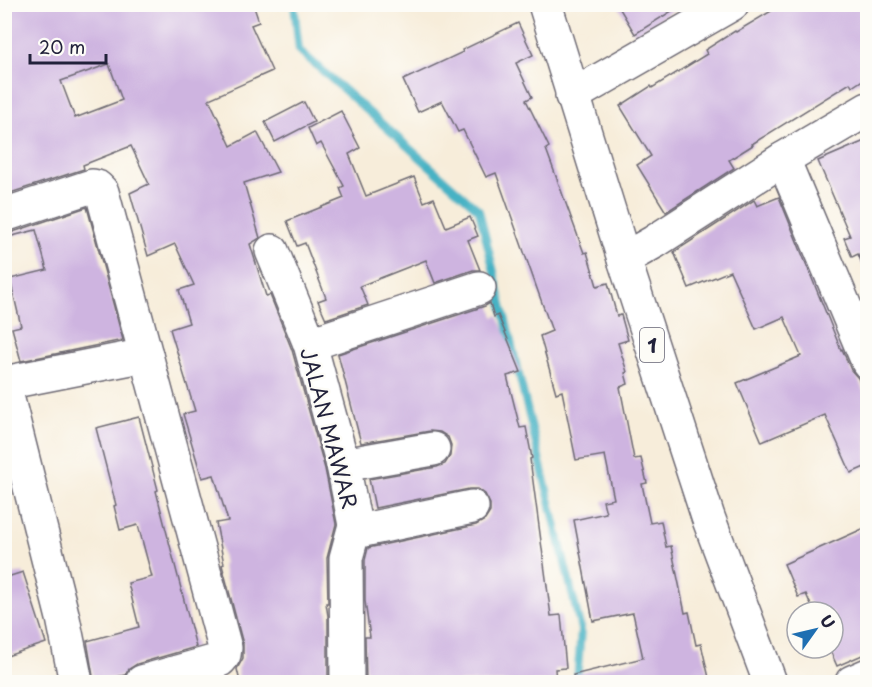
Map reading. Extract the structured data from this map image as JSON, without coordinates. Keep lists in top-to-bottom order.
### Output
{
  "streets": {
    "main road": ["1", "JALAN MAWAR"]
  },
  "scale_bar": "20 m",
  "north": "top right"
}
